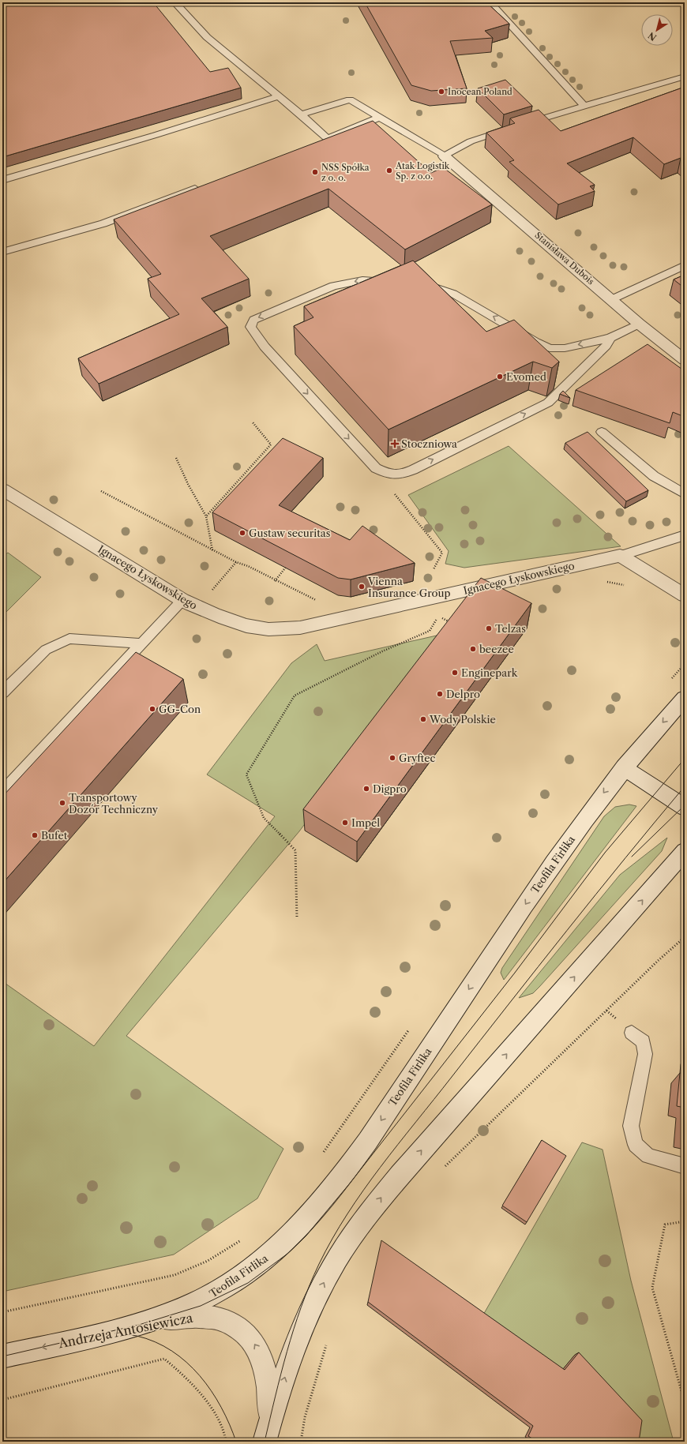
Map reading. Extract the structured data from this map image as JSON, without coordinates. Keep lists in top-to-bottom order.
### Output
{
  "streets": {
    "street": [
      "Stanisława Dubois",
      "Ignacego Łyskowskiego",
      "Teofila Firlika",
      "Andrzeja Antosiewicza"
    ]
  },
  "crossings": [
    ["Teofila Firlika", "Andrzeja Antosiewicza"]
  ],
  "places": {
    "other": [
      "Inocean Poland",
      "Atak Logistik Sp. z o.o.",
      "NSS Spółka z o. o.",
      "Evomed",
      "Gustaw securitas",
      "Vienna Insurance Group",
      "Telzas",
      "beezee",
      "Enginepark",
      "Delpro",
      "GG-Con",
      "Wody Polskie",
      "Gryftec",
      "Digpro",
      "Transportowy Dozór Techniczny",
      "Impel",
      "Bufet"
    ],
    "health": ["Stoczniowa"]
  },
  "north": "bottom left"
}
